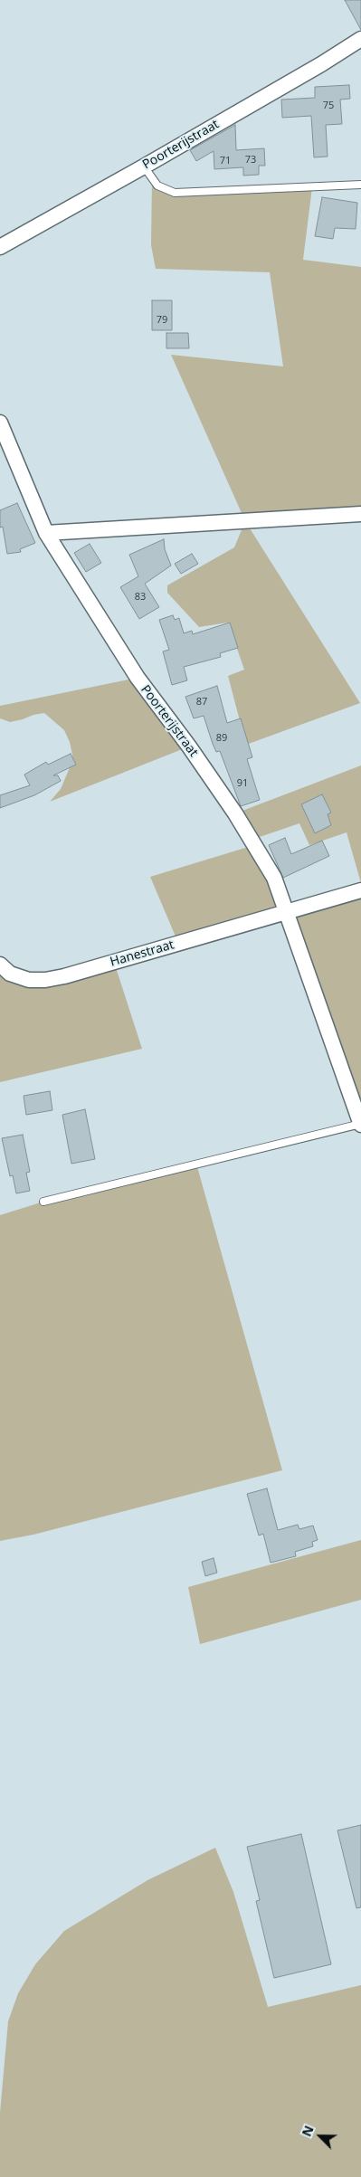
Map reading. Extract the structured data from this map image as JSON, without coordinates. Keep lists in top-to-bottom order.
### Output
{
  "streets": {
    "street": ["Poorterijstraat", "Hanestraat"]
  },
  "crossings": [
    ["Poorterijstraat", "Hanestraat"]
  ],
  "house_numbers": [
    "75",
    "73",
    "71",
    "79",
    "83",
    "87",
    "89",
    "91"
  ],
  "north": "top left"
}
